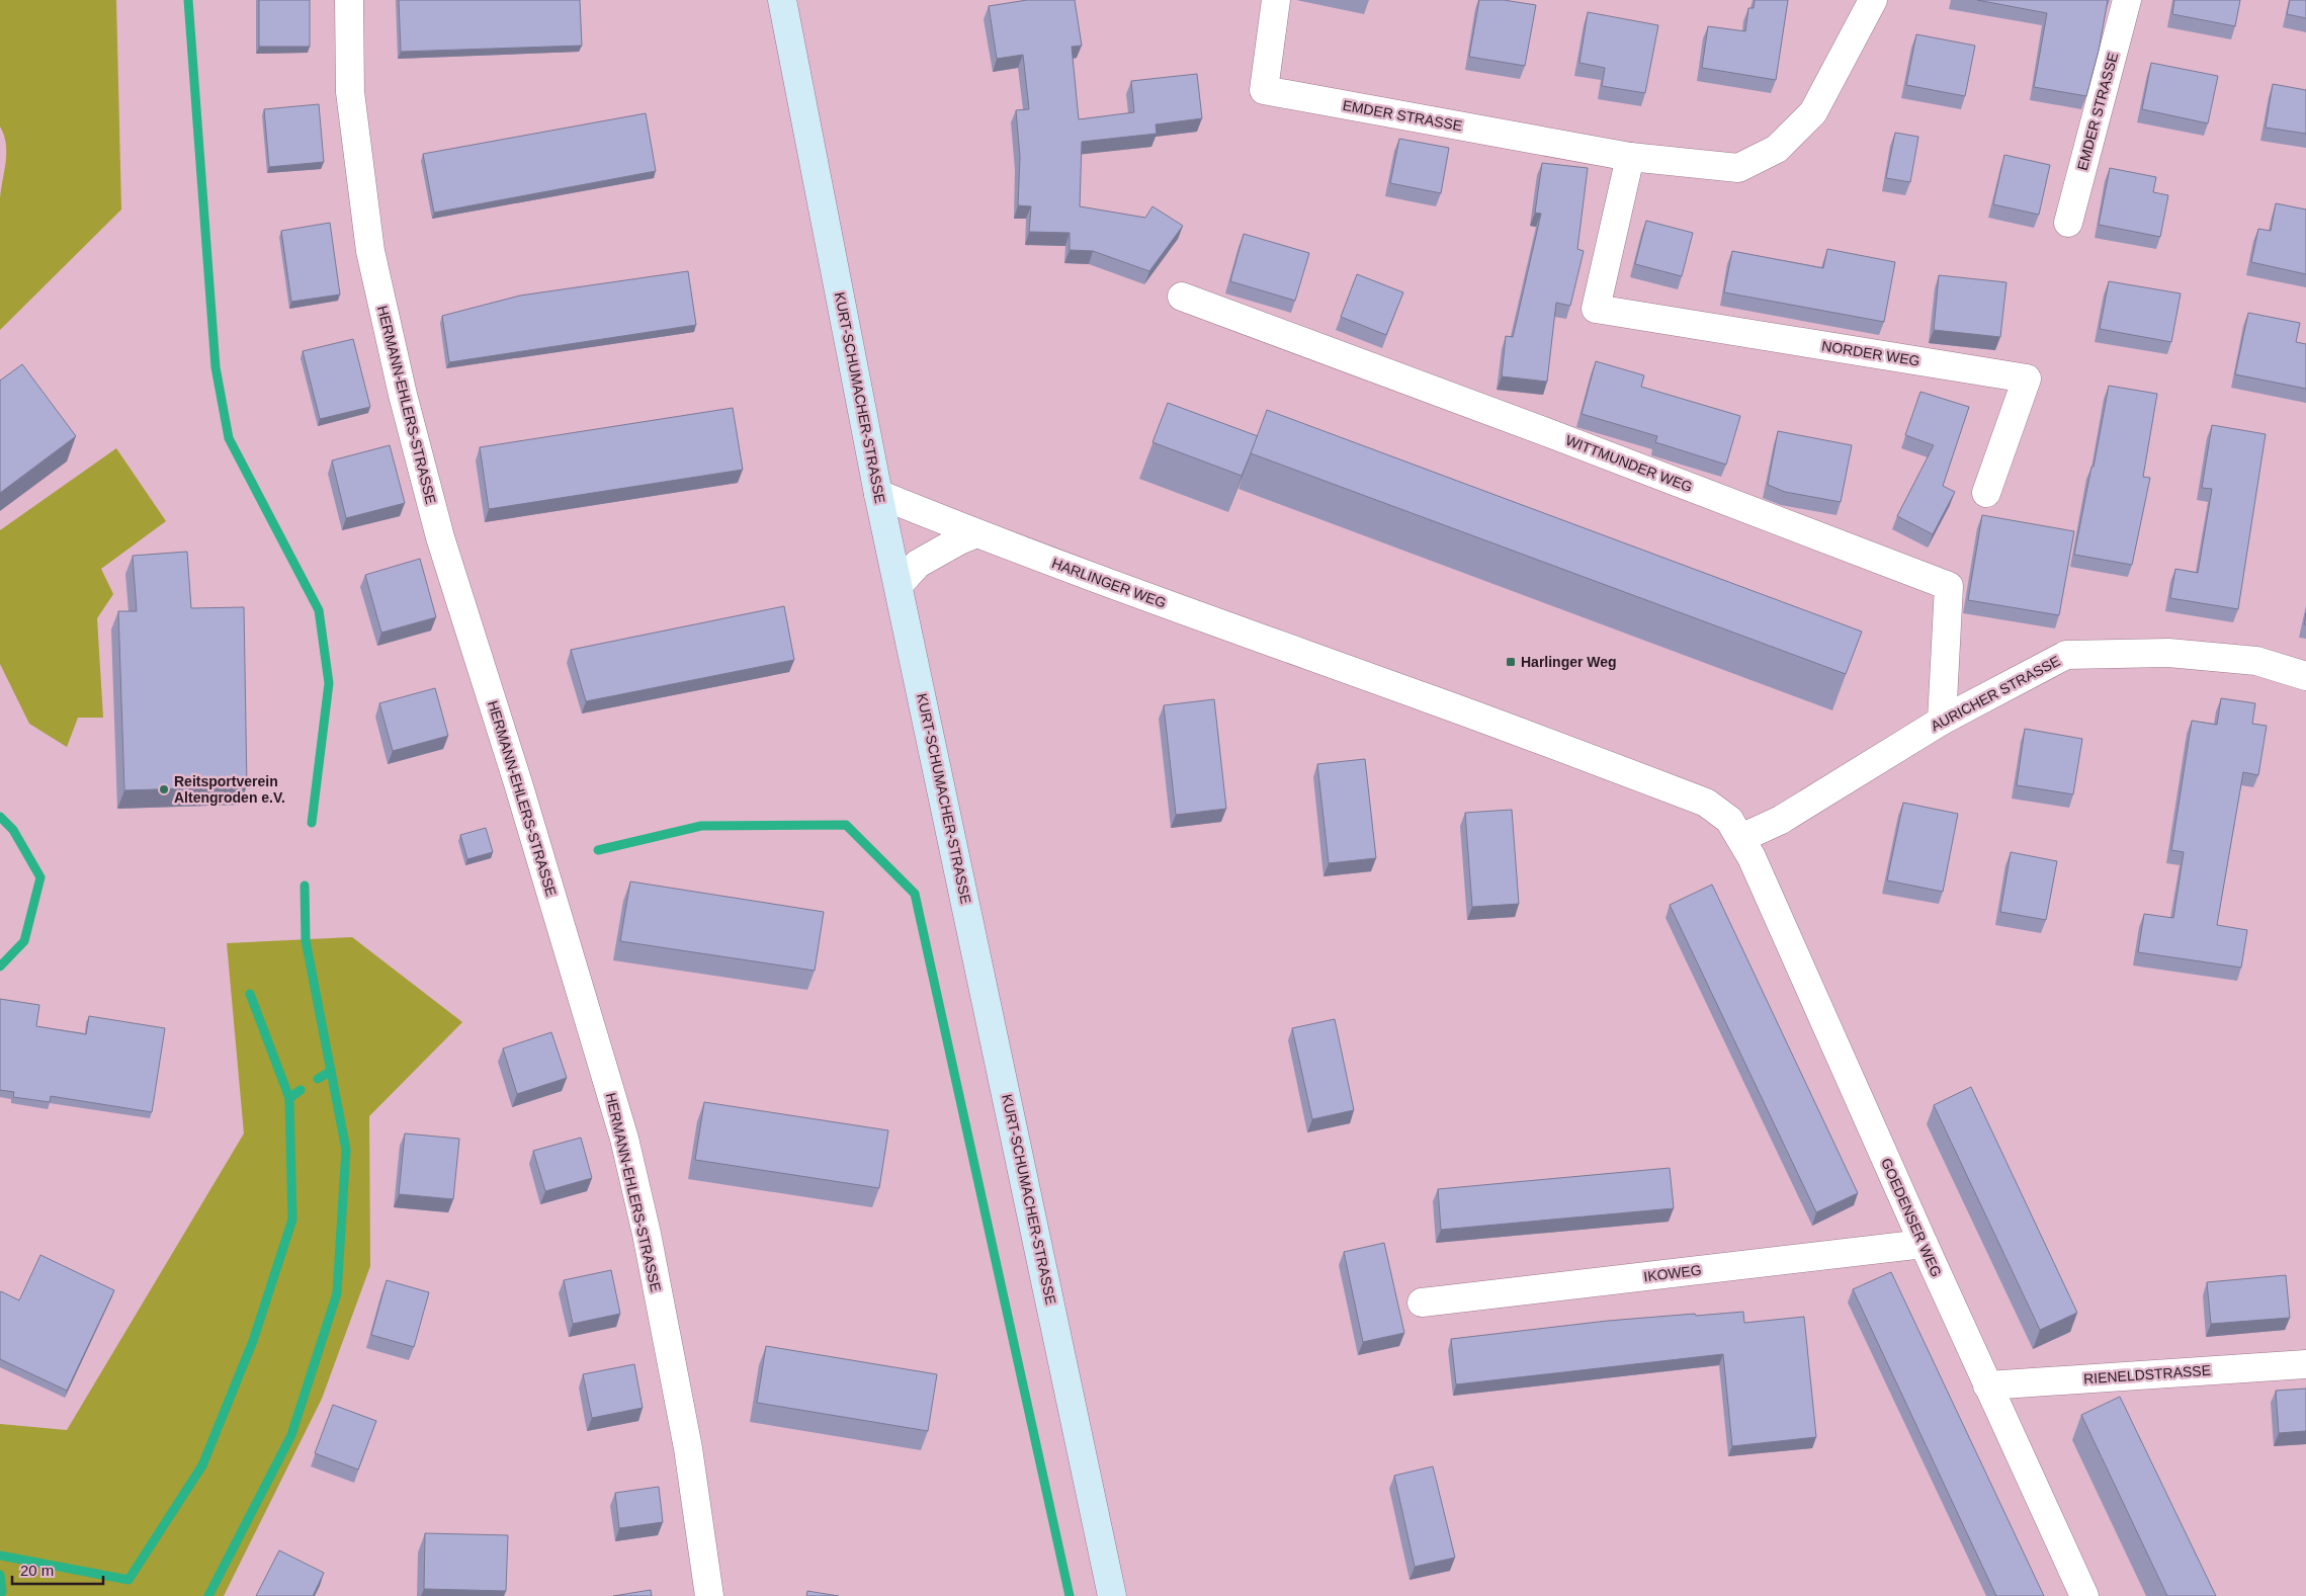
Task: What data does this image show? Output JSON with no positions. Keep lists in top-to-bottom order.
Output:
{
  "streets": {
    "street": [
      "EMDER STRASSE",
      "NORDER WEG",
      "KURT-SCHUMACHER-STRASSE",
      "HERMANN-EHLERS-STRASSE",
      "WITTMUNDER WEG",
      "HARLINGER WEG",
      "AURICHER STRASSE",
      "GOEDENSER WEG",
      "IKOWEG",
      "RIENELDSTRASSE"
    ]
  },
  "crossings": [
    ["EMDER STRASSE", "NORDER WEG"],
    ["KURT-SCHUMACHER-STRASSE", "HARLINGER WEG"],
    ["WITTMUNDER WEG", "AURICHER STRASSE"],
    ["HARLINGER WEG", "AURICHER STRASSE"],
    ["HARLINGER WEG", "GOEDENSER WEG"],
    ["AURICHER STRASSE", "GOEDENSER WEG"],
    ["GOEDENSER WEG", "IKOWEG"],
    ["GOEDENSER WEG", "RIENELDSTRASSE"]
  ],
  "places": {
    "transit": ["Harlinger Weg"],
    "other": ["Reitsportverein Altengroden e.V."]
  },
  "scale_bar": "20 m"
}
